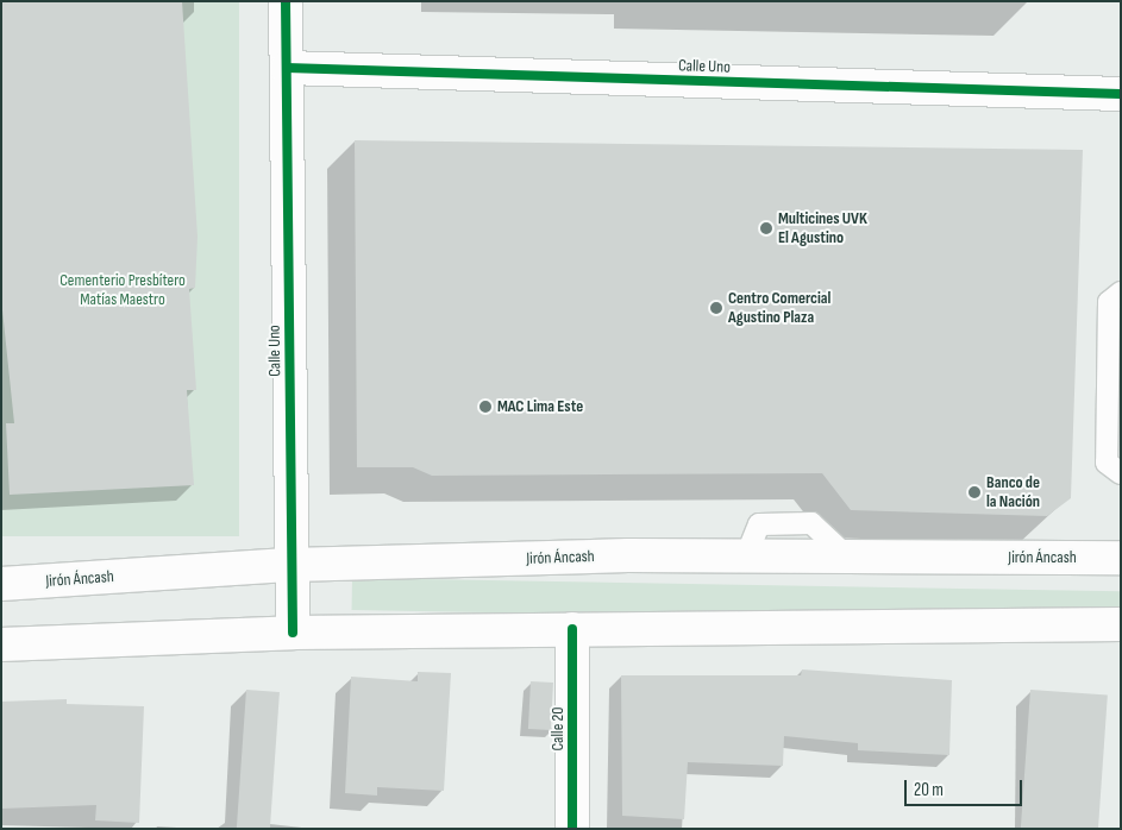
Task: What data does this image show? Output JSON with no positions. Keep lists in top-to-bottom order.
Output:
{
  "streets": {
    "main road": ["Calle Uno", "Jirón Áncash", "Calle 20"]
  },
  "crossings": [
    ["Calle Uno", "Jirón Áncash"]
  ],
  "parks": ["Cementerio Presbítero Matías Maestro"],
  "places": [
    "Multicines UVK El Agustino",
    "Centro Comercial Agustino Plaza",
    "MAC Lima Este",
    "Banco de la Nación"
  ],
  "scale_bar": "20 m"
}
